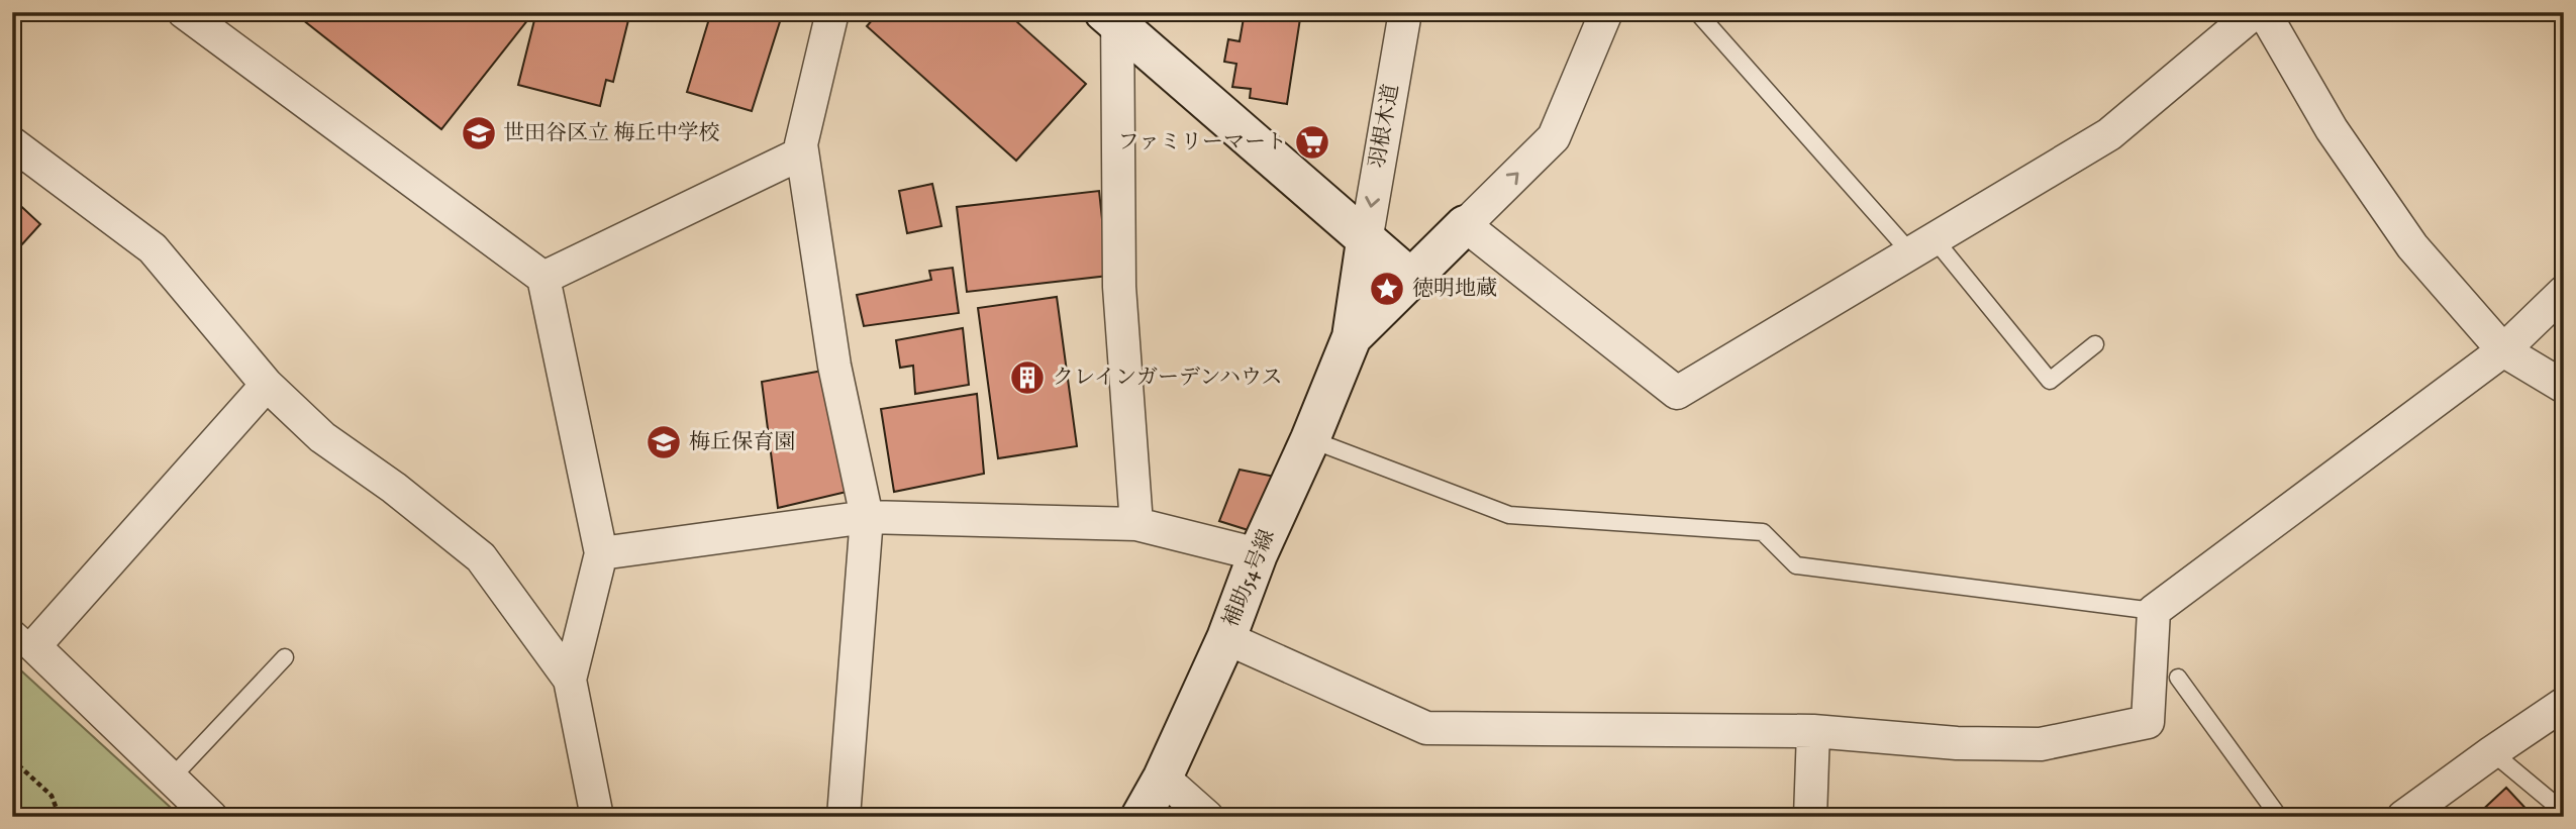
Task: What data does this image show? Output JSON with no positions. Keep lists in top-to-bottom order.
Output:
{
  "streets": {
    "street": ["羽根木道", "補助54号線"]
  },
  "crossings": [
    ["羽根木道", "補助54号線"]
  ],
  "places": {
    "school or university": ["世田谷区立 梅丘中学校", "梅丘保育園"],
    "supermarket": ["ファミリーマート"],
    "place": ["徳明地蔵"],
    "building": ["クレインガーデンハウス"]
  }
}
